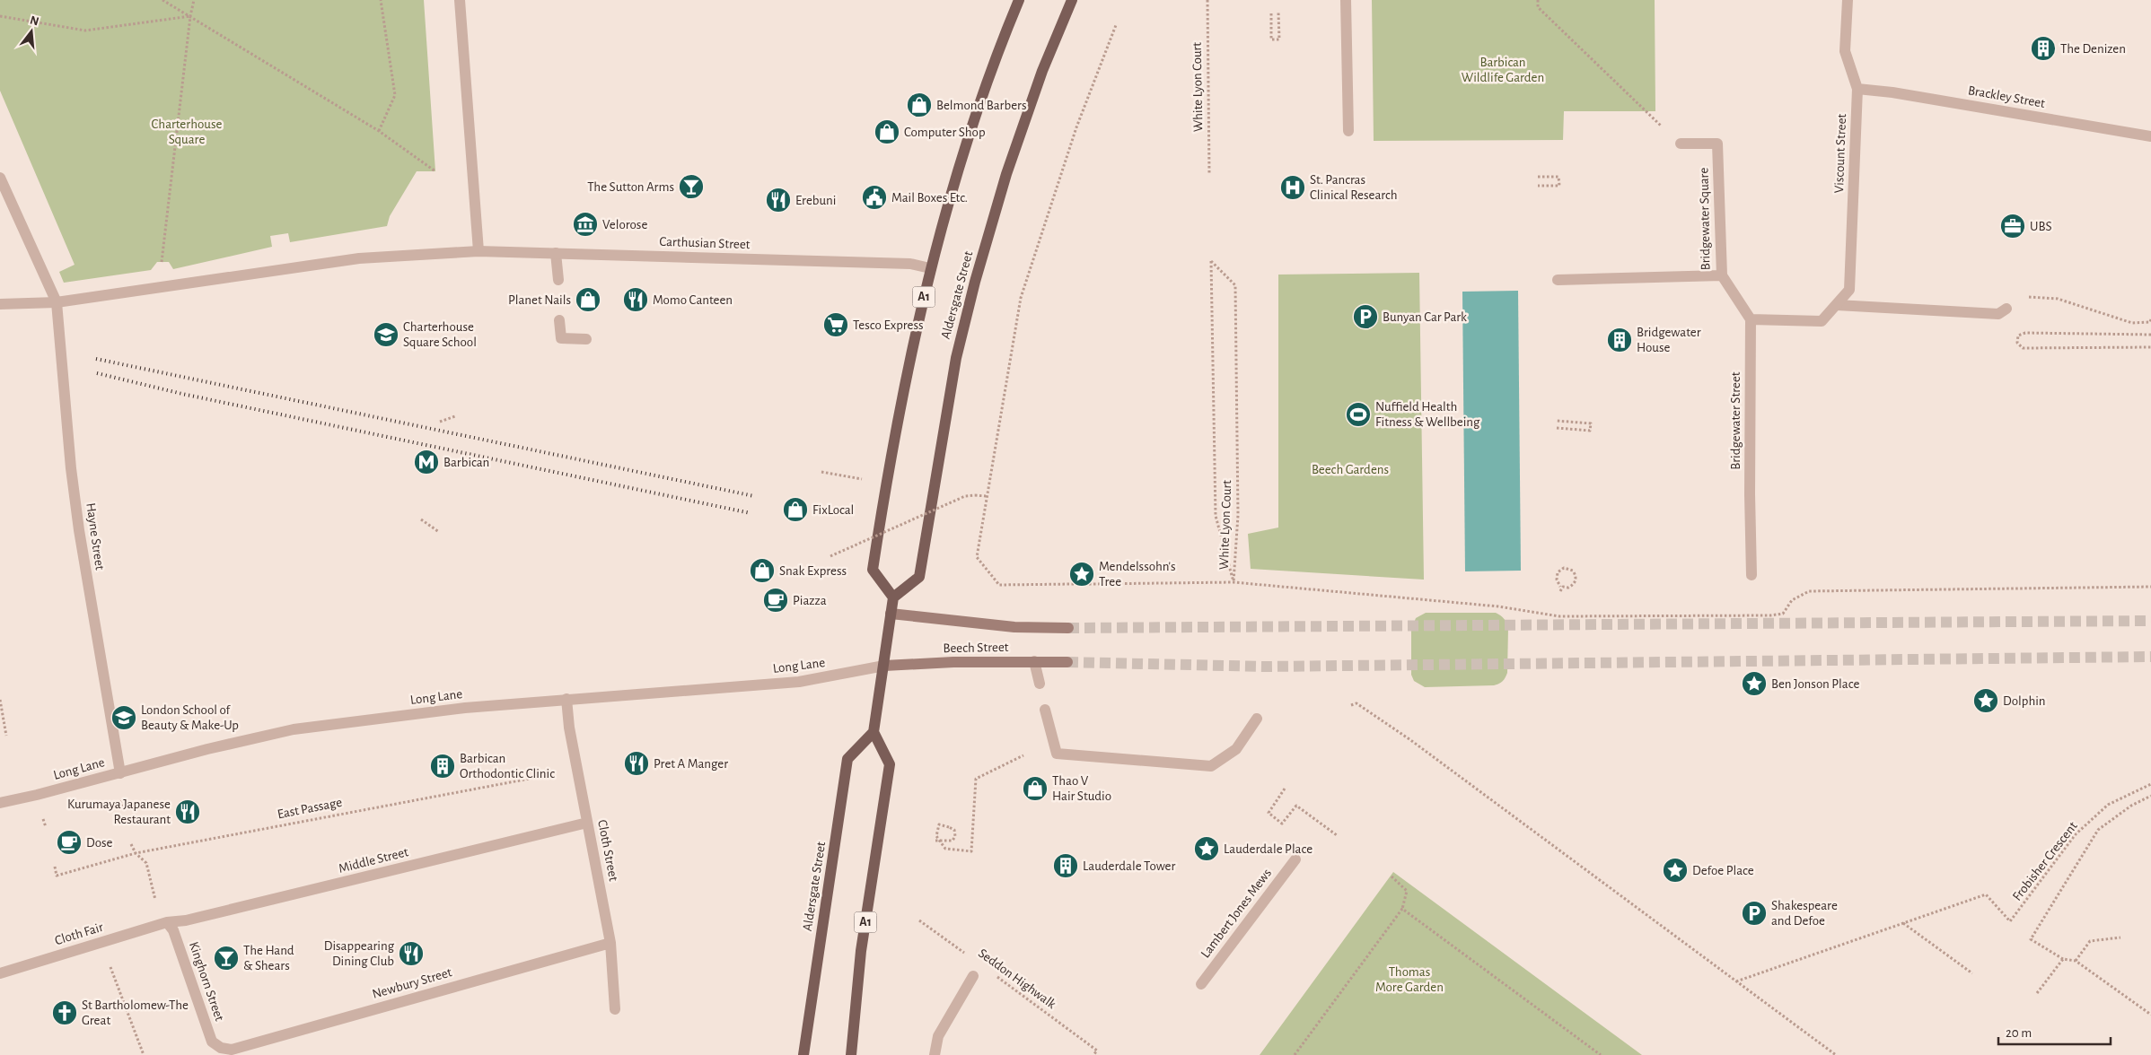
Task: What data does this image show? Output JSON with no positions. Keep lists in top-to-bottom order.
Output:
{
  "streets": {
    "main road": ["Aldersgate Street", "A1", "Beech Street"],
    "street": [
      "Brackley Street",
      "Viscount Street",
      "Bridgewater Square",
      "Carthusian Street",
      "Bridgewater Street",
      "Hayne Street",
      "Long Lane",
      "Cloth Street",
      "Middle Street",
      "Lambert Jones Mews",
      "Cloth Fair",
      "Kinghorn Street",
      "Newbury Street"
    ],
    "path": [
      "White Lyon Court",
      "East Passage",
      "Frobisher Crescent",
      "Seddon Highwalk"
    ]
  },
  "crossings": [
    ["Brackley Street", "Viscount Street"],
    ["Viscount Street", "Bridgewater Street"],
    ["Carthusian Street", "A1"],
    ["Aldersgate Street", "A1"],
    ["Hayne Street", "Long Lane"],
    ["Beech Street", "Long Lane"],
    ["Long Lane", "Cloth Street"],
    ["East Passage", "Cloth Street"],
    ["Cloth Street", "Middle Street"],
    ["Cloth Street", "Newbury Street"],
    ["Middle Street", "Cloth Fair"],
    ["Middle Street", "Kinghorn Street"],
    ["Cloth Fair", "Kinghorn Street"],
    ["Kinghorn Street", "Newbury Street"]
  ],
  "parks": [
    "Barbican Wildlife Garden",
    "Charterhouse Square",
    "Beech Gardens",
    "Thomas More Garden"
  ],
  "places": {
    "building": [
      "The Denizen",
      "Bridgewater House",
      "Barbican Orthodontic Clinic",
      "Lauderdale Tower"
    ],
    "shop": [
      "Belmond Barbers",
      "Computer Shop",
      "Planet Nails",
      "FixLocal",
      "Snak Express",
      "Thao V Hair Studio"
    ],
    "bar": ["The Sutton Arms", "The Hand & Shears"],
    "hospital": ["St. Pancras Clinical Research"],
    "public building": ["Mail Boxes Etc."],
    "restaurant": [
      "Erebuni",
      "Momo Canteen",
      "Pret A Manger",
      "Kurumaya Japanese Restaurant",
      "Disappearing Dining Club"
    ],
    "museum": ["Velorose"],
    "office": ["UBS"],
    "parking": ["Bunyan Car Park", "Shakespeare and Defoe"],
    "supermarket": ["Tesco Express"],
    "school or university": ["Charterhouse Square School", "London School of Beauty & Make-Up"],
    "sports": ["Nuffield Health Fitness & Wellbeing"],
    "metro station": ["Barbican"],
    "place": [
      "Mendelssohn's Tree",
      "Ben Jonson Place",
      "Dolphin",
      "Lauderdale Place",
      "Defoe Place"
    ],
    "cafe": ["Piazza", "Dose"],
    "church": ["St Bartholomew-The Great"]
  },
  "scale_bar": "20 m",
  "north": "top"
}
